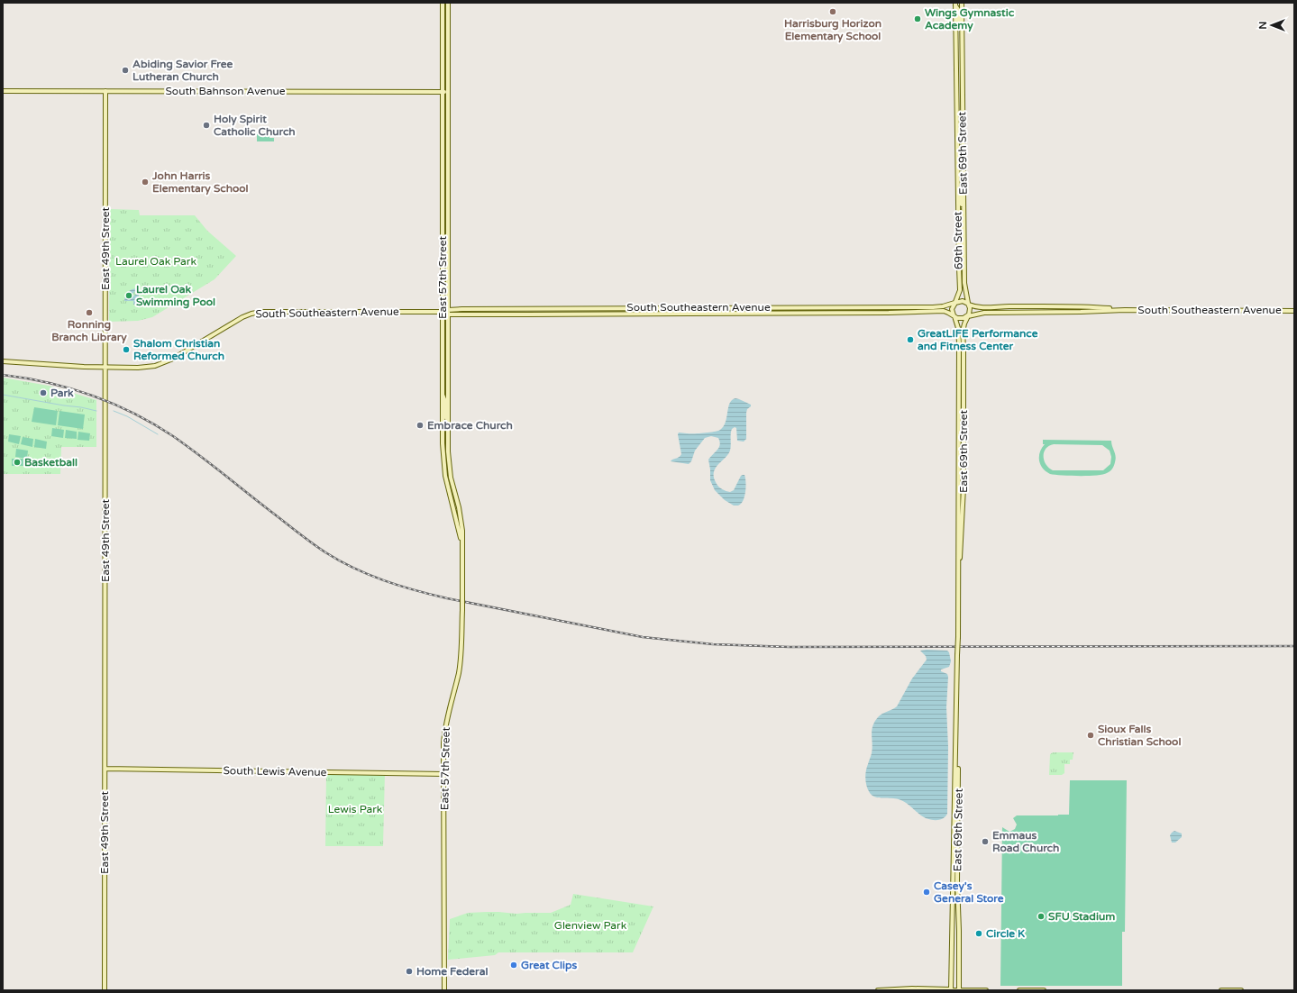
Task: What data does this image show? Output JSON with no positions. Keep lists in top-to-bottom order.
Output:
{
  "streets": {
    "main road": [
      "South Bahnson Avenue",
      "East 69th Street",
      "69th Street",
      "East 49th Street",
      "East 57th Street",
      "South Southeastern Avenue",
      "South Lewis Avenue"
    ]
  },
  "crossings": [
    ["South Bahnson Avenue", "East 49th Street"],
    ["South Bahnson Avenue", "East 57th Street"],
    ["East 69th Street", "69th Street"],
    ["East 69th Street", "South Southeastern Avenue"],
    ["69th Street", "South Southeastern Avenue"],
    ["East 49th Street", "South Southeastern Avenue"],
    ["East 49th Street", "South Lewis Avenue"],
    ["East 57th Street", "South Southeastern Avenue"],
    ["East 57th Street", "South Lewis Avenue"]
  ],
  "parks": ["Laurel Oak Park", "Lewis Park", "Glenview Park"],
  "places": [
    "Harrisburg Horizon Elementary School",
    "Wings Gymnastic Academy",
    "Abiding Savior Free Lutheran Church",
    "Holy Spirit Catholic Church",
    "John Harris Elementary School",
    "Laurel Oak Swimming Pool",
    "Ronning Branch Library",
    "GreatLIFE Performance and Fitness Center",
    "Shalom Christian Reformed Church",
    "Park",
    "Embrace Church",
    "Basketball",
    "Sioux Falls Christian School",
    "Emmaus Road Church",
    "Casey's General Store",
    "SFU Stadium",
    "Circle K",
    "Great Clips",
    "Home Federal"
  ],
  "north": "left"
}
